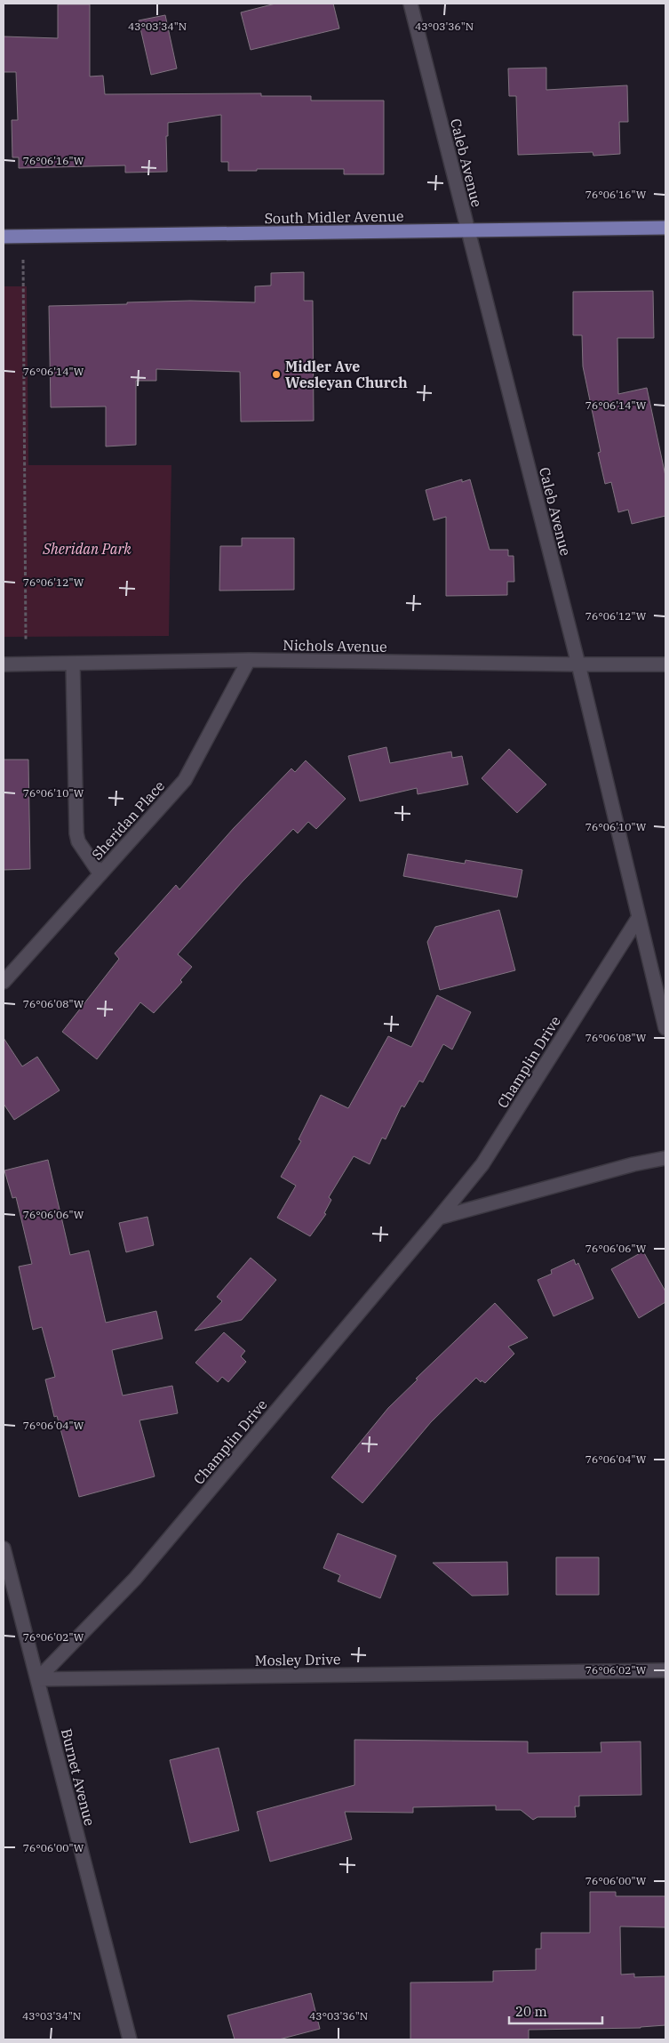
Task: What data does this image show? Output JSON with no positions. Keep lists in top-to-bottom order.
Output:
{
  "streets": {
    "main road": ["South Midler Avenue"],
    "street": [
      "Caleb Avenue",
      "Nichols Avenue",
      "Sheridan Place",
      "Champlin Drive",
      "Mosley Drive",
      "Burnet Avenue"
    ]
  },
  "crossings": [
    ["Caleb Avenue", "South Midler Avenue"],
    ["Caleb Avenue", "Nichols Avenue"],
    ["Caleb Avenue", "Champlin Drive"],
    ["Nichols Avenue", "Sheridan Place"],
    ["Champlin Drive", "Mosley Drive"],
    ["Champlin Drive", "Burnet Avenue"],
    ["Mosley Drive", "Burnet Avenue"]
  ],
  "parks": ["Sheridan Park"],
  "places": ["Midler Ave Wesleyan Church"],
  "scale_bar": "20 m",
  "coordinates": [
    "43°03'34\"N",
    "43°03'36\"N",
    "76°06'16\"W",
    "76°06'14\"W",
    "76°06'12\"W",
    "76°06'10\"W",
    "76°06'08\"W",
    "76°06'06\"W",
    "76°06'04\"W",
    "76°06'02\"W",
    "76°06'00\"W"
  ]
}
